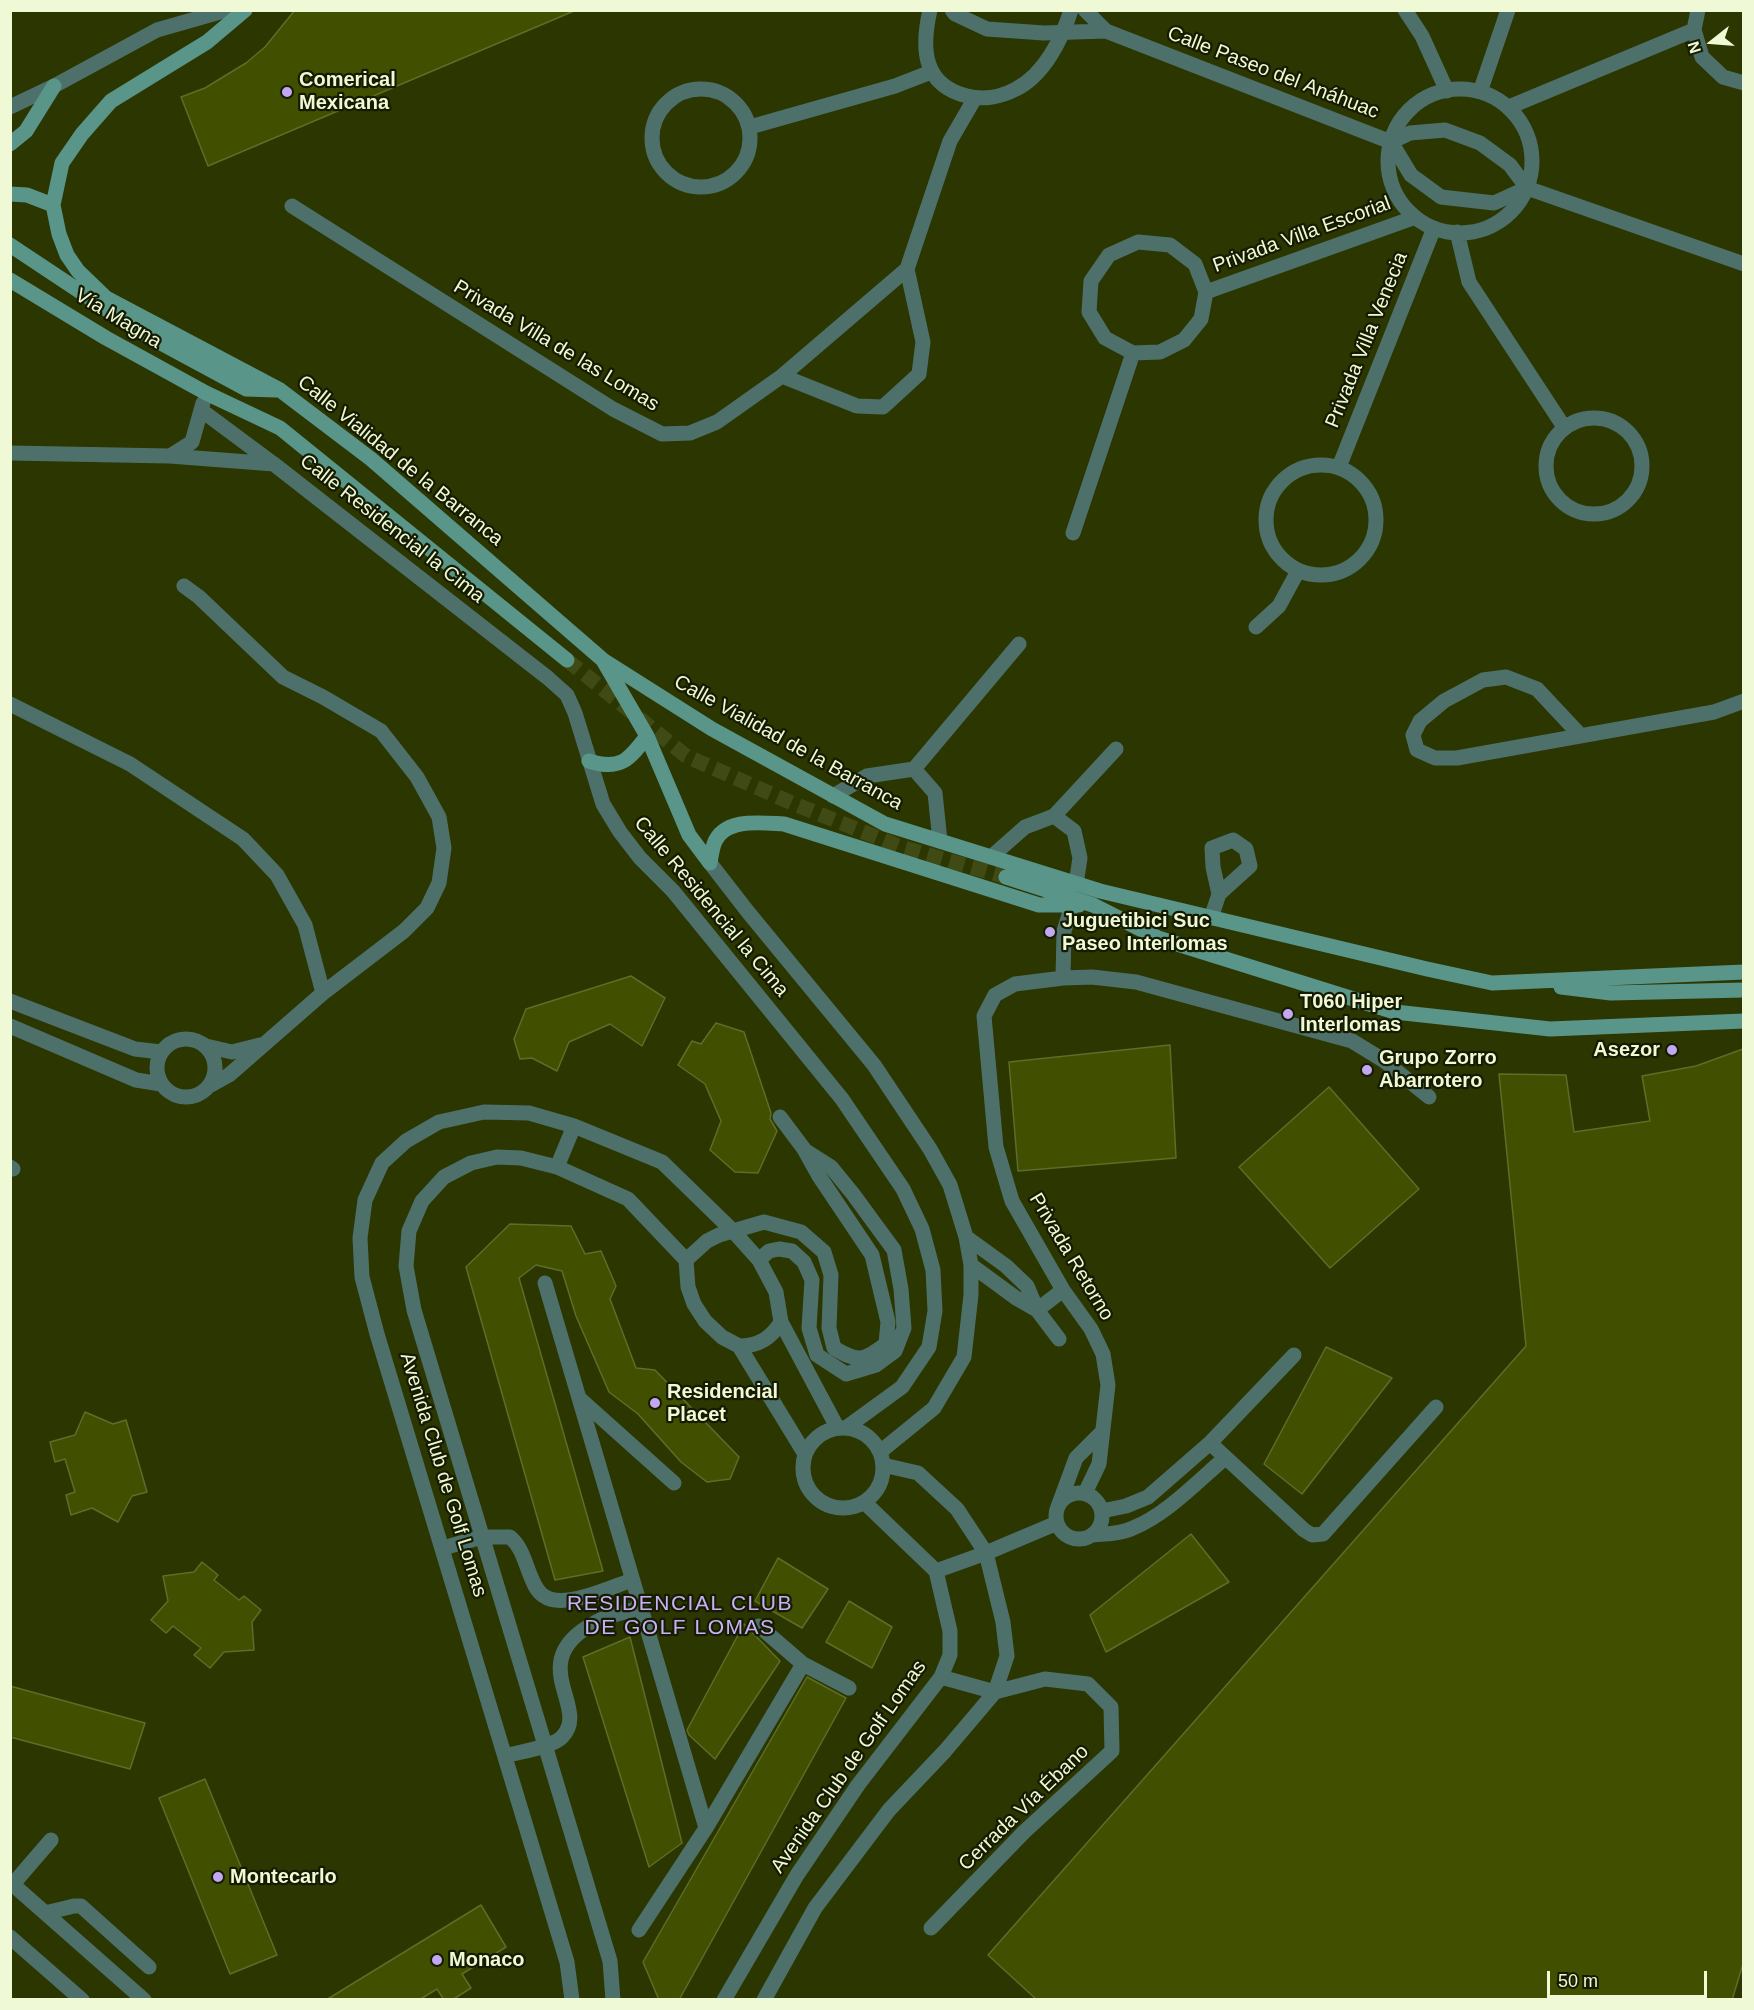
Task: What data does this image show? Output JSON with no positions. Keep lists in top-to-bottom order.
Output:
{
  "streets": {
    "main road": ["Vía Magna", "Calle Vialidad de la Barranca"],
    "street": [
      "Calle Paseo del Anáhuac",
      "Privada Villa Escorial",
      "Privada Villa Venecia",
      "Privada Villa de las Lomas",
      "Calle Residencial la Cima",
      "Privada Retorno",
      "Avenida Club de Golf Lomas",
      "Cerrada Vía Ébano"
    ]
  },
  "crossings": [
    ["Calle Residencial la Cima", "Avenida Club de Golf Lomas"]
  ],
  "districts": ["RESIDENCIAL CLUB DE GOLF LOMAS"],
  "places": [
    "Comerical Mexicana",
    "Juguetibici Suc Paseo Interlomas",
    "T060 Hiper Interlomas",
    "Asezor",
    "Grupo Zorro Abarrotero",
    "Residencial Placet",
    "Montecarlo",
    "Monaco"
  ],
  "scale_bar": "50 m",
  "north": "left"
}
